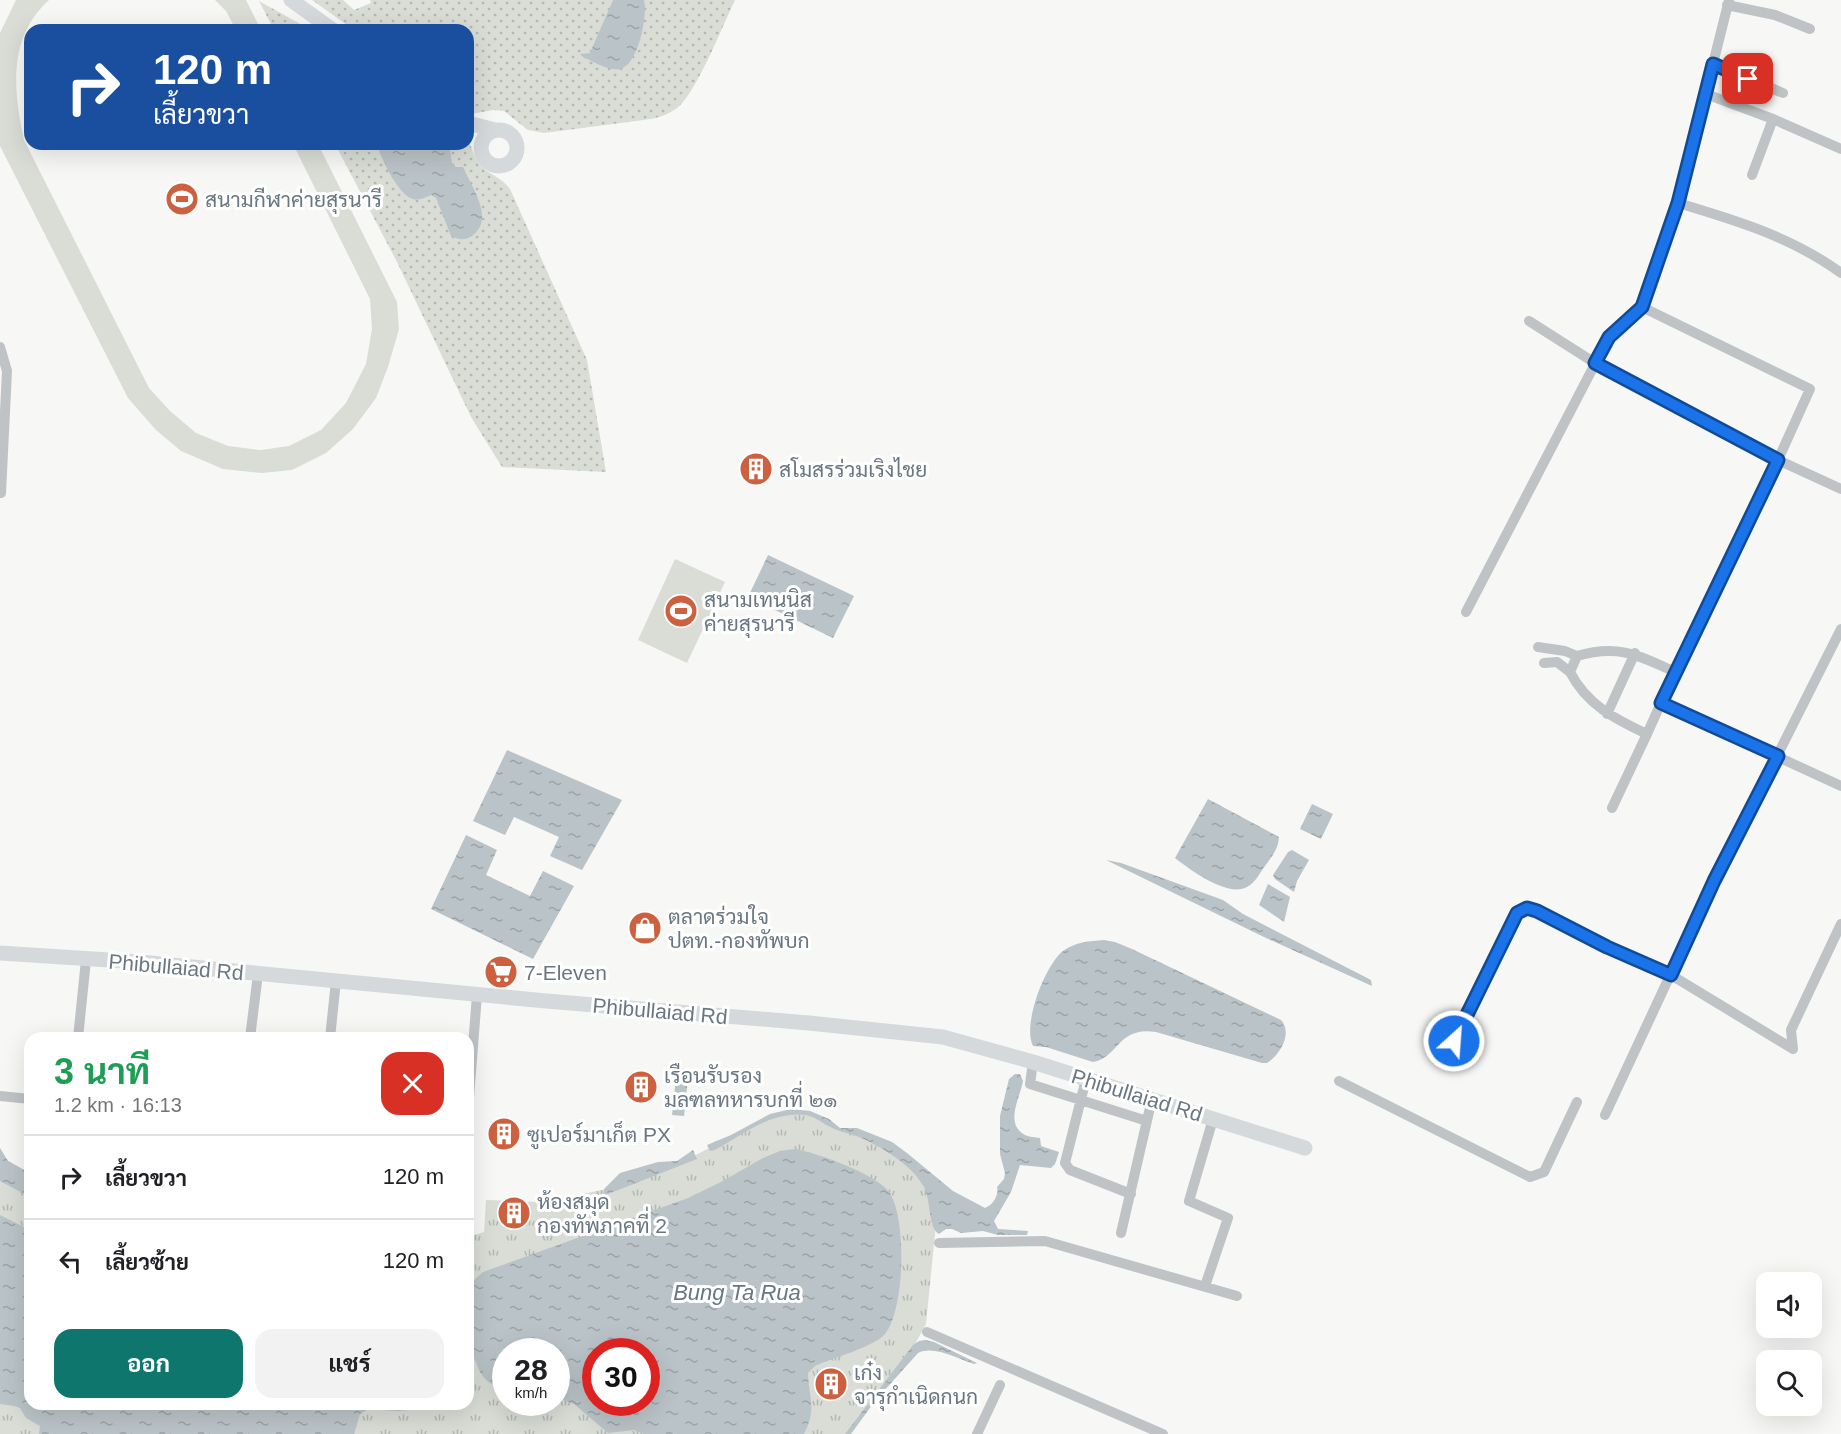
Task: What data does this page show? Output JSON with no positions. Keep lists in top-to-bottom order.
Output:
{
  "streets": {
    "street": ["Phibullaiad Rd"]
  },
  "water": ["Bung Ta Rua"],
  "places": {
    "sports": ["สนามกีฬาค่ายสุรนารี", "สนามเทนนิส ค่ายสุรนารี"],
    "building": [
      "สโมสรร่วมเริงไชย",
      "เรือนรับรอง มลฑลทหารบกที่ ๒๑",
      "ซูเปอร์มาเก็ต PX",
      "ห้องสมุด กองทัพภาคที่ 2",
      "เก๋ง จารุกำเนิดกนก"
    ],
    "shop": ["ตลาดร่วมใจ ปตท.-กองทัพบก"],
    "supermarket": ["7-Eleven"]
  },
  "page": {
    "turn": ["120 m", "เลี้ยวขวา"],
    "heading": ["3 นาที", "1.2 km · 16:13"],
    "list": [
      {
        "name": "เลี้ยวขวา",
        "value": "120 m"
      },
      {
        "name": "เลี้ยวซ้าย",
        "value": "120 m"
      }
    ],
    "buttons": ["ออก", "แชร์"],
    "speed": "28 km/h",
    "limit": "30"
  }
}
